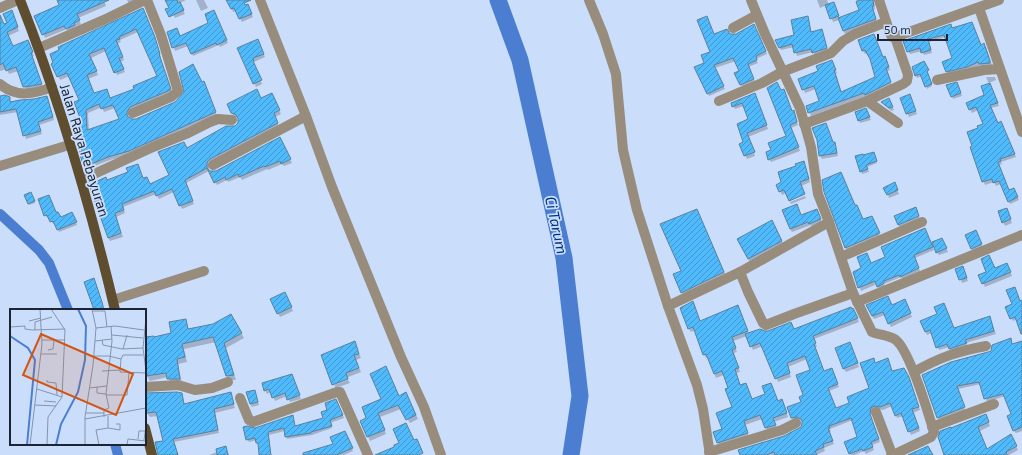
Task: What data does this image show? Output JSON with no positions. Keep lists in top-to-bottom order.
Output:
{
  "streets": {
    "main road": ["Jalan Raya Pebayuran"]
  },
  "water": ["Ci Tarum"],
  "scale_bar": "50 m"
}
